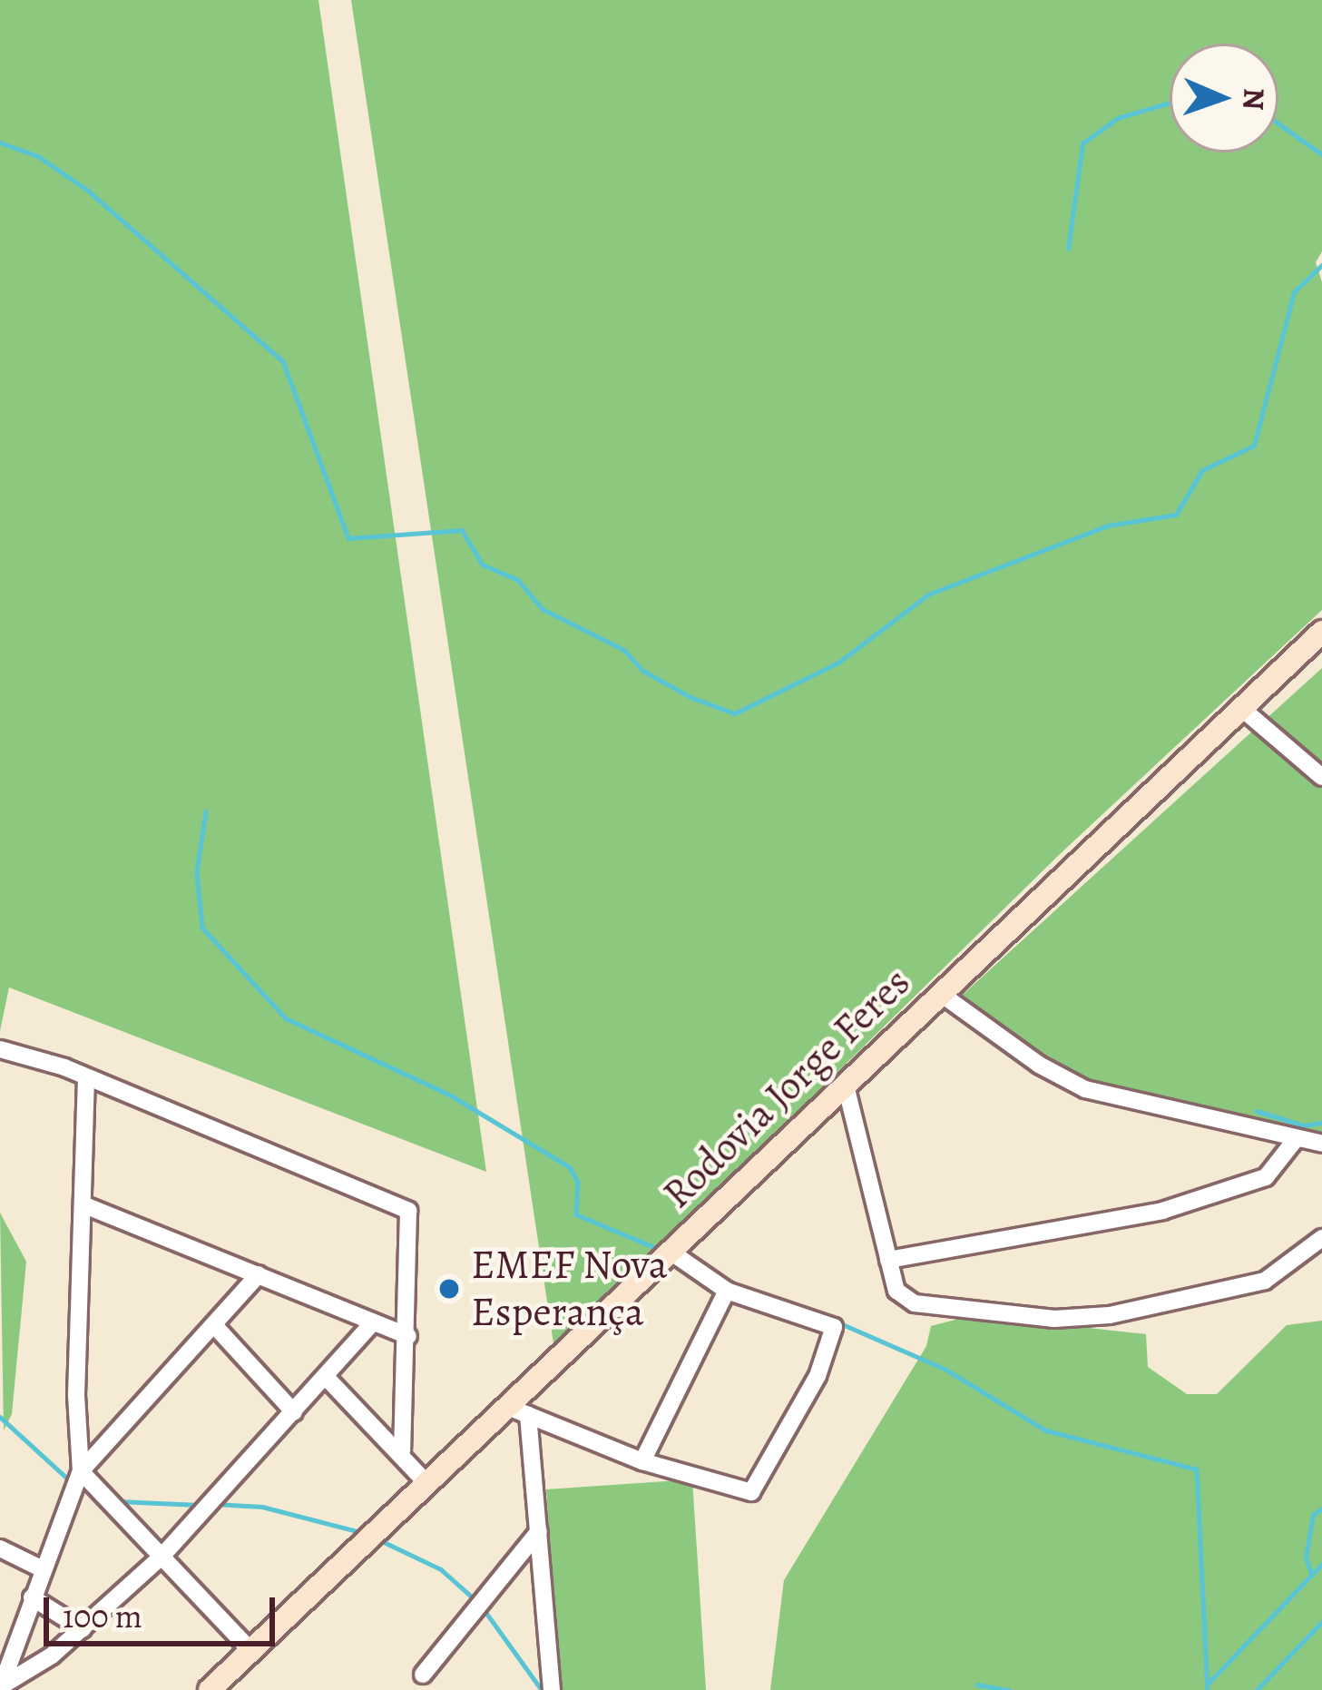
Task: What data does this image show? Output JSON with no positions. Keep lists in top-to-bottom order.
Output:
{
  "streets": {
    "main road": ["Rodovia Jorge Feres"]
  },
  "places": ["EMEF Nova Esperança"],
  "scale_bar": "100 m",
  "north": "right"
}
